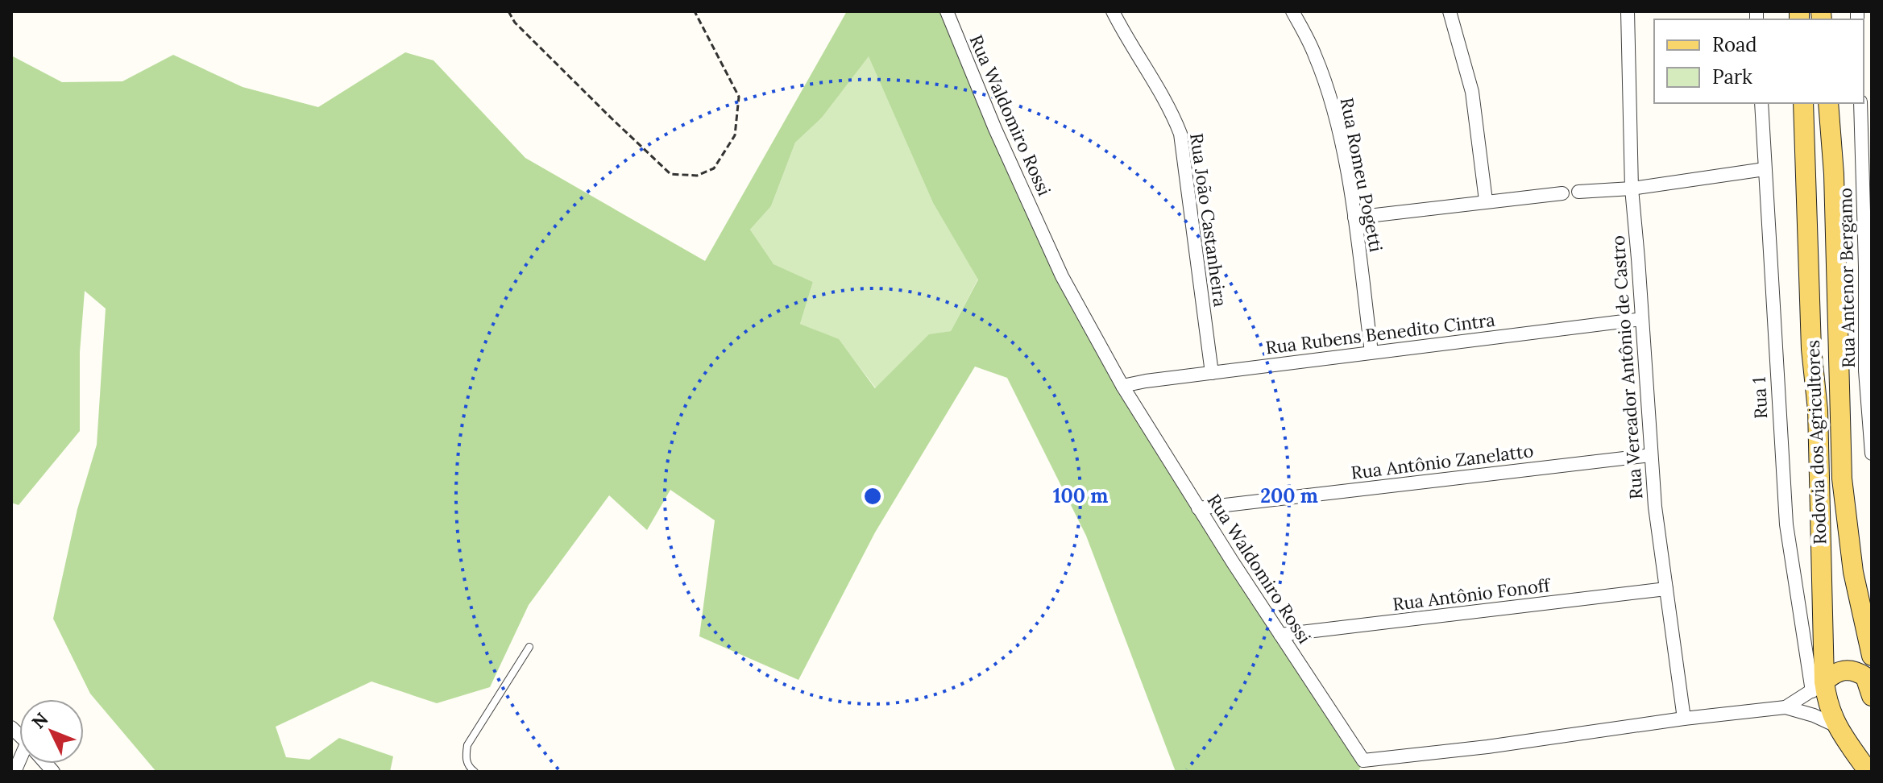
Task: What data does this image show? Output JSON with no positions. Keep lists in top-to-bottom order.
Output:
{
  "streets": {
    "main road": ["Rodovia dos Agricultores"],
    "street": [
      "Rua Waldomiro Rossi",
      "Rua Romeu Pogetti",
      "Rua João Castanheira",
      "Rua Antenor Bergamo",
      "Rua Rubens Benedito Cintra",
      "Rua Vereador Antônio de Castro",
      "Rua 1",
      "Rua Antônio Zanelatto",
      "Rua Antônio Fonoff"
    ]
  },
  "crossings": [
    ["Rua Waldomiro Rossi", "Rua Rubens Benedito Cintra"],
    ["Rua Waldomiro Rossi", "Rua Vereador Antônio de Castro"],
    ["Rua Waldomiro Rossi", "Rua Antônio Zanelatto"],
    ["Rua Waldomiro Rossi", "Rua Antônio Fonoff"],
    ["Rua Romeu Pogetti", "Rua Rubens Benedito Cintra"],
    ["Rua João Castanheira", "Rua Rubens Benedito Cintra"],
    ["Rua Rubens Benedito Cintra", "Rua Vereador Antônio de Castro"],
    ["Rua Vereador Antônio de Castro", "Rua Antônio Zanelatto"],
    ["Rua Vereador Antônio de Castro", "Rua Antônio Fonoff"],
    ["Rua 1", "Rodovia dos Agricultores"]
  ],
  "legend": ["Road", "Park"],
  "north": "top left",
  "rings": ["100 m", "200 m"]
}
